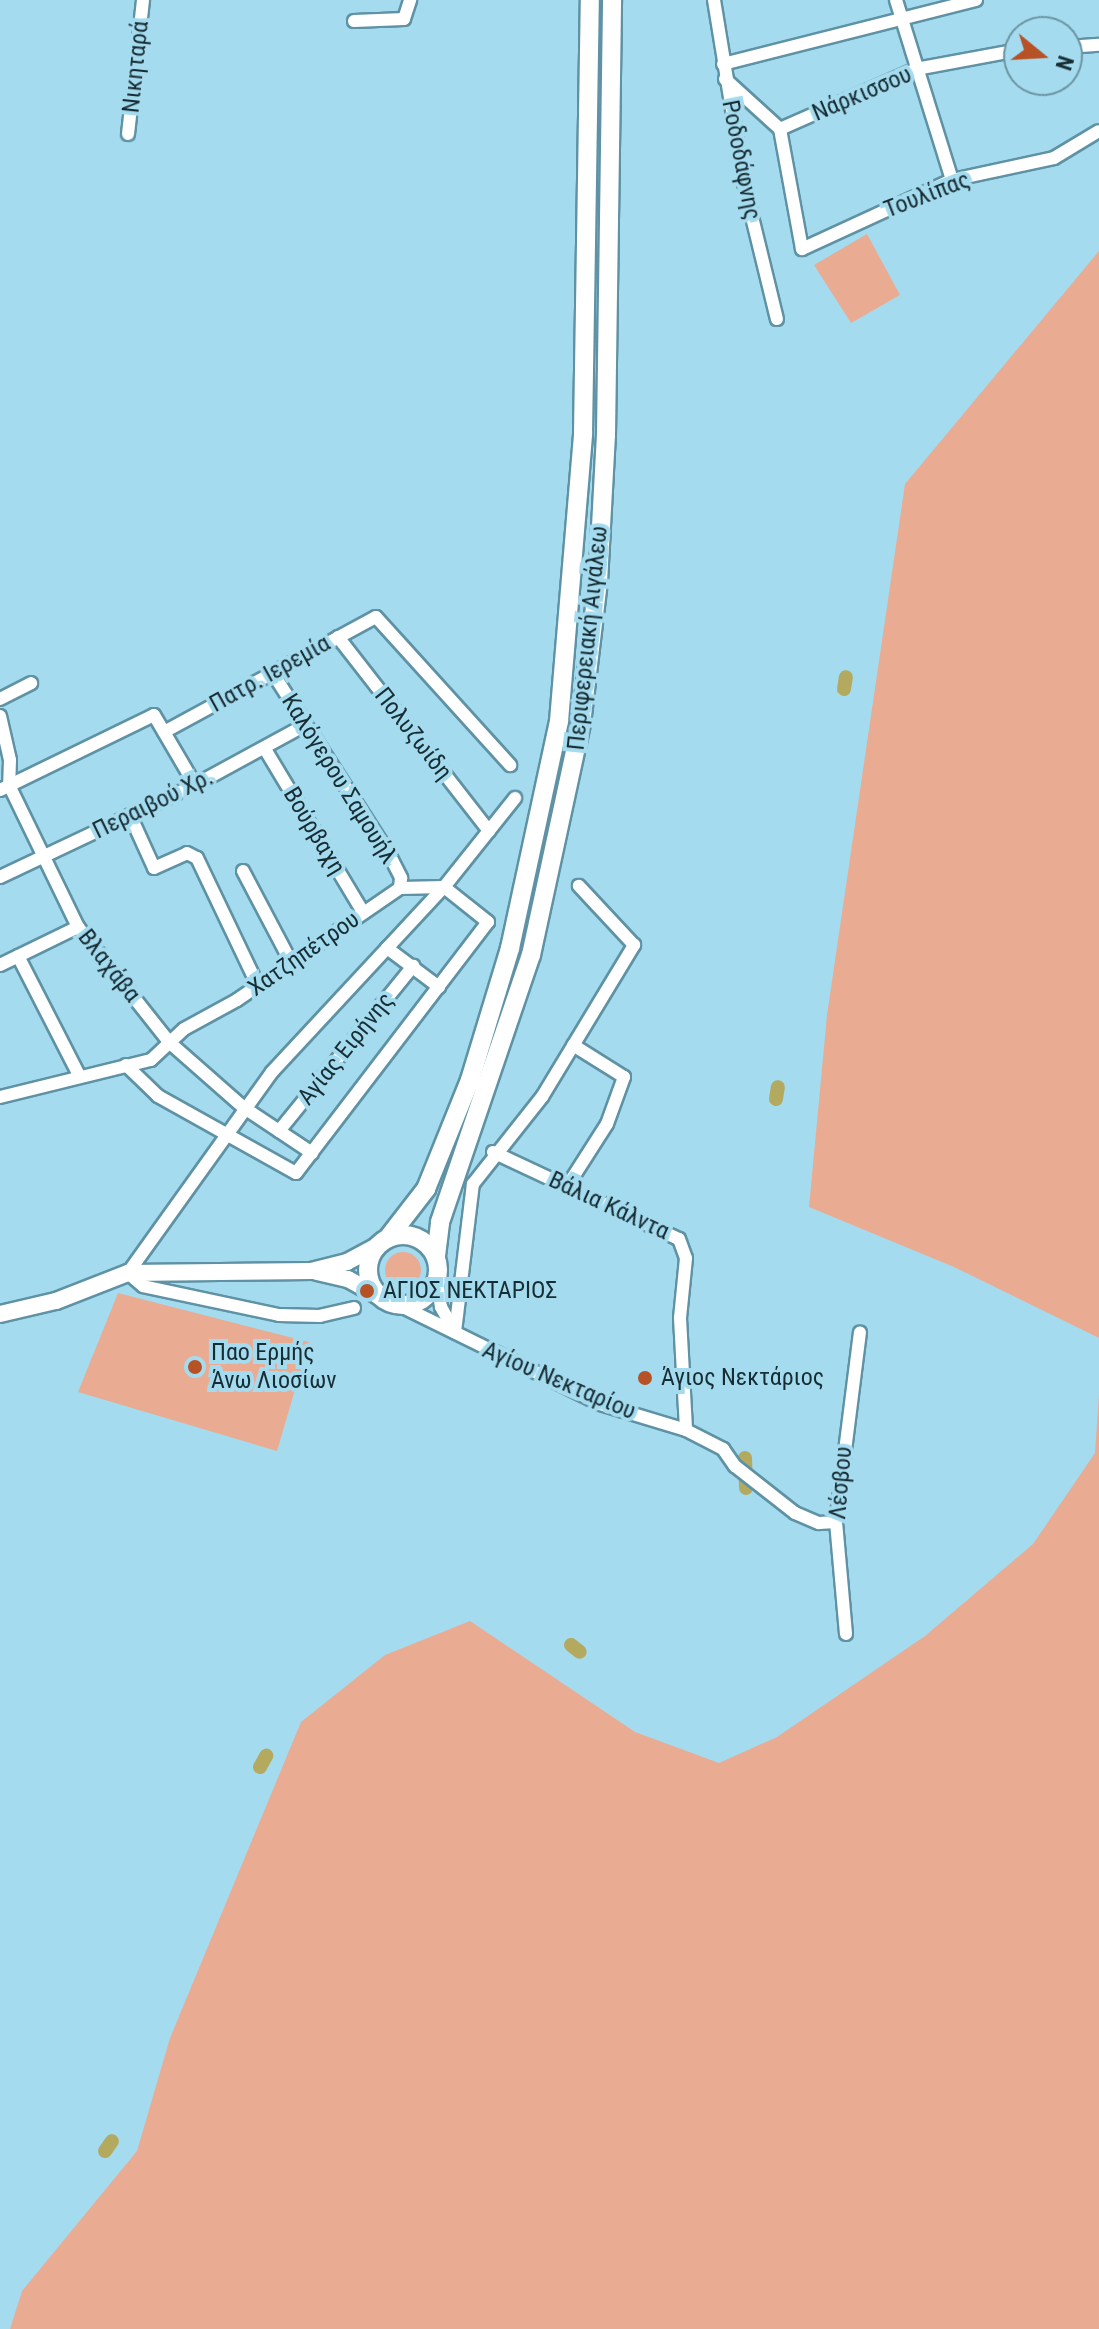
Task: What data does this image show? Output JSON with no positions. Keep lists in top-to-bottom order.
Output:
{
  "streets": {
    "main road": ["Περιφερειακή Αιγάλεω"],
    "street": [
      "Νικηταρά",
      "Νάρκισσου",
      "Ροδοδάφνης",
      "Τουλίπας",
      "Πατρ. Ιερεμία",
      "Πολυζωίδη",
      "Καλόγερου Σαμουήλ",
      "Περαιβού Χρ.",
      "Βούρβαχη",
      "Χατζηπέτρου",
      "Βλαχάβα",
      "Αγίας Ειρήνης",
      "Βάλια Κάλντα",
      "Αγίου Νεκταρίου",
      "Λέσβου"
    ]
  },
  "crossings": [
    ["Νάρκισσου", "Τουλίπας"],
    ["Περιφερειακή Αιγάλεω", "Αγίου Νεκταρίου"],
    ["Πατρ. Ιερεμία", "Πολυζωίδη"],
    ["Πατρ. Ιερεμία", "Καλόγερου Σαμουήλ"],
    ["Καλόγερου Σαμουήλ", "Περαιβού Χρ."],
    ["Καλόγερου Σαμουήλ", "Χατζηπέτρου"],
    ["Περαιβού Χρ.", "Βούρβαχη"],
    ["Περαιβού Χρ.", "Βλαχάβα"],
    ["Βούρβαχη", "Χατζηπέτρου"],
    ["Χατζηπέτρου", "Βλαχάβα"],
    ["Βλαχάβα", "Αγίας Ειρήνης"],
    ["Βάλια Κάλντα", "Αγίου Νεκταρίου"],
    ["Αγίου Νεκταρίου", "Λέσβου"]
  ],
  "places": ["ΑΓΙΟΣ ΝΕΚΤΑΡΙΟΣ", "Παο Ερμής Άνω Λιοσίων", "Άγιος Νεκτάριος"],
  "north": "right"
}
